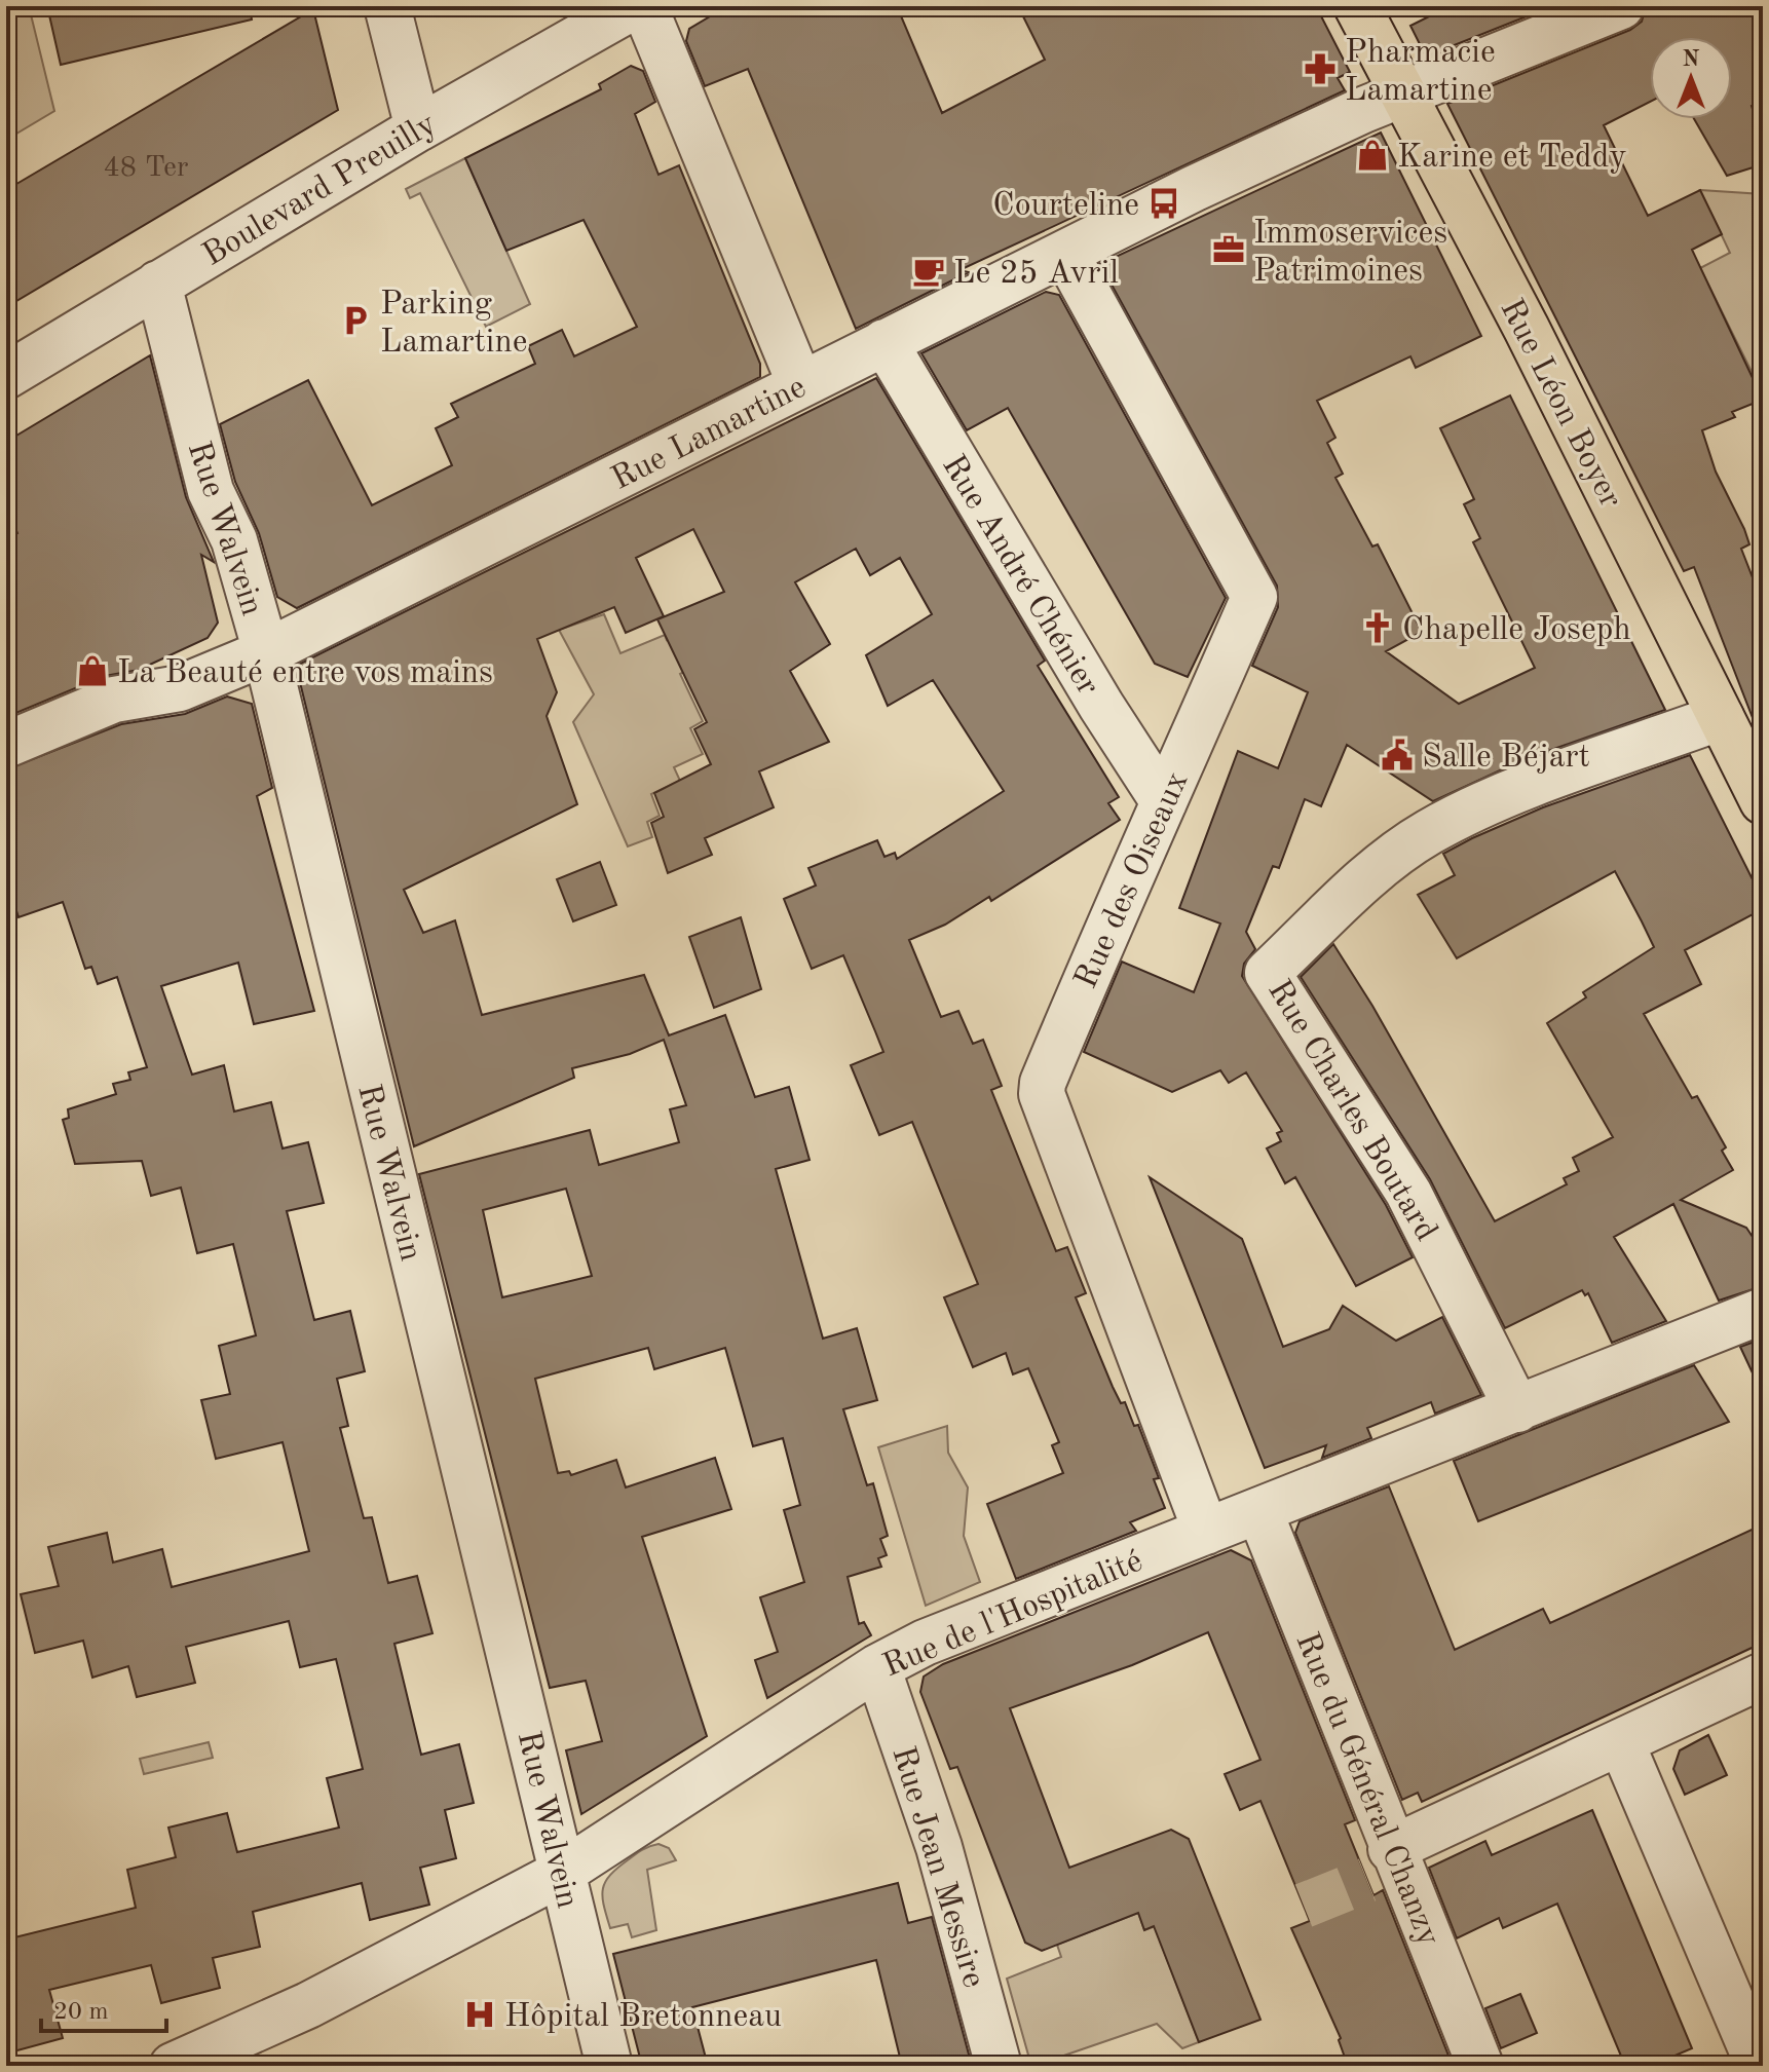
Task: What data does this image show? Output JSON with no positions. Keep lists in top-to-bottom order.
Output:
{
  "streets": {
    "main road": ["Rue Léon Boyer"],
    "street": [
      "Boulevard Preuilly",
      "Rue Lamartine",
      "Rue Walvein",
      "Rue André Chénier",
      "Rue des Oiseaux",
      "Rue Charles Boutard",
      "Rue de l'Hospitalité",
      "Rue du Général Chanzy",
      "Rue Jean Messire"
    ]
  },
  "crossings": [
    ["Boulevard Preuilly", "Rue Walvein"],
    ["Rue Léon Boyer", "Rue Lamartine"],
    ["Rue Léon Boyer", "Rue Charles Boutard"],
    ["Rue Lamartine", "Rue Walvein"],
    ["Rue Lamartine", "Rue André Chénier"],
    ["Rue Lamartine", "Rue des Oiseaux"],
    ["Rue Walvein", "Rue de l'Hospitalité"],
    ["Rue André Chénier", "Rue des Oiseaux"],
    ["Rue des Oiseaux", "Rue de l'Hospitalité"],
    ["Rue Charles Boutard", "Rue de l'Hospitalité"],
    ["Rue de l'Hospitalité", "Rue du Général Chanzy"],
    ["Rue de l'Hospitalité", "Rue Jean Messire"]
  ],
  "places": {
    "pharmacy": ["Pharmacie Lamartine"],
    "shop": ["Karine et Teddy", "La Beauté entre vos mains"],
    "bus stop": ["Courteline"],
    "office": ["Immoservices Patrimoines"],
    "cafe": ["Le 25 Avril"],
    "parking": ["Parking Lamartine"],
    "church": ["Chapelle Joseph"],
    "public building": ["Salle Béjart"],
    "hospital": ["Hôpital Bretonneau"]
  },
  "house_numbers": ["48 Ter"],
  "scale_bar": "20 m",
  "north": "top"
}
